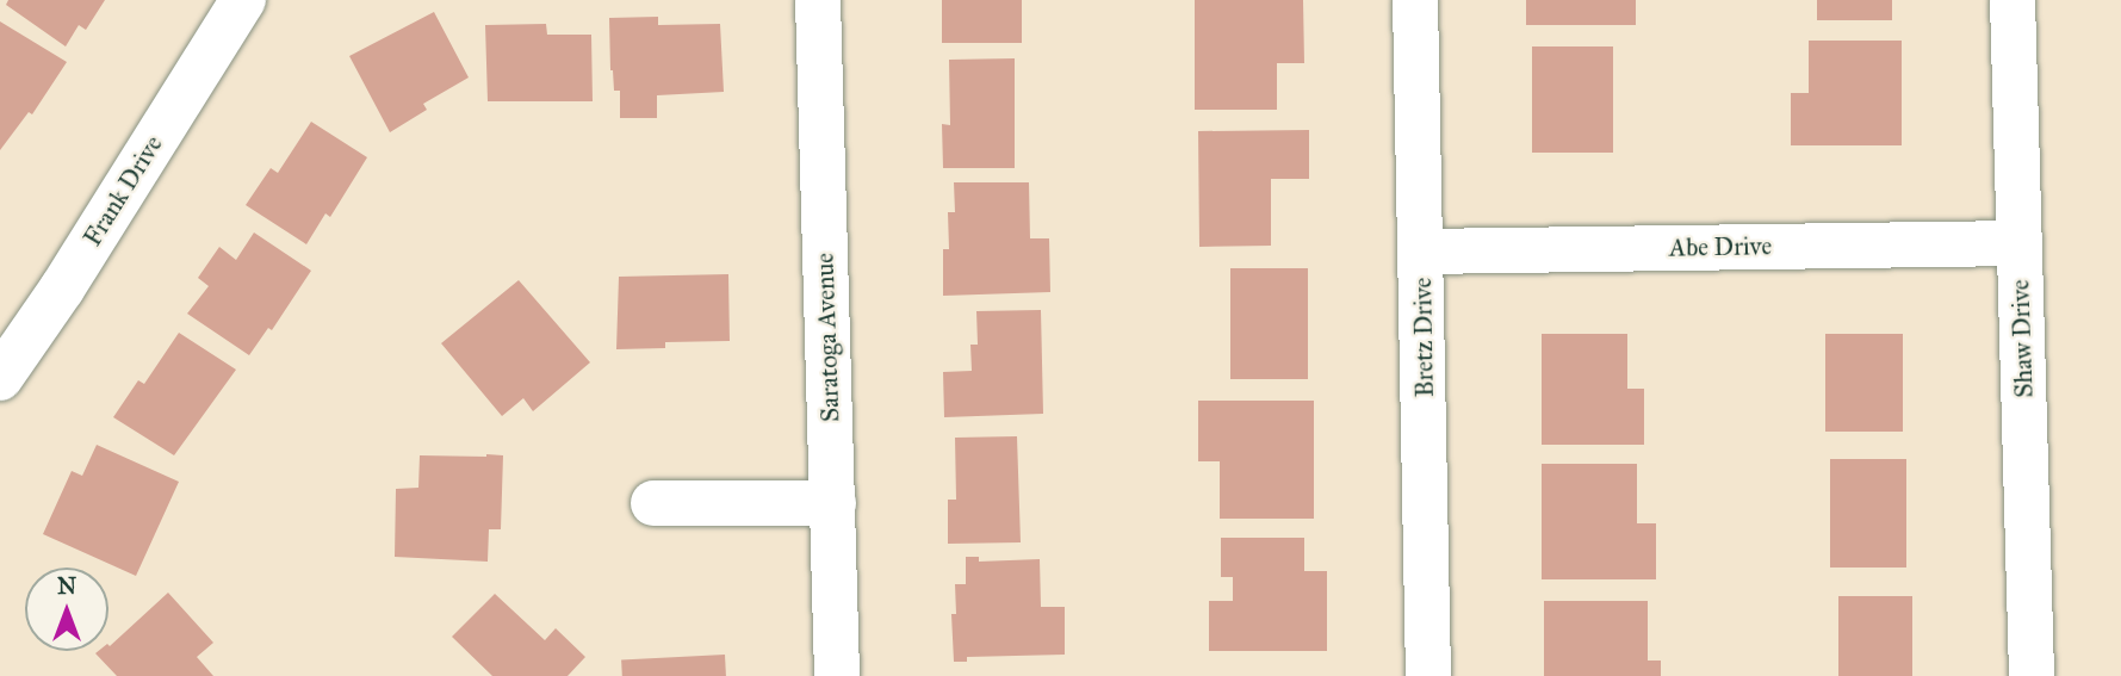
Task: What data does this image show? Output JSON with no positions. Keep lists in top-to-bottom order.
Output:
{
  "streets": {
    "street": [
      "Frank Drive",
      "Abe Drive",
      "Saratoga Avenue",
      "Bretz Drive",
      "Shaw Drive"
    ]
  },
  "crossings": [
    ["Abe Drive", "Bretz Drive"],
    ["Abe Drive", "Shaw Drive"]
  ],
  "north": "top"
}
